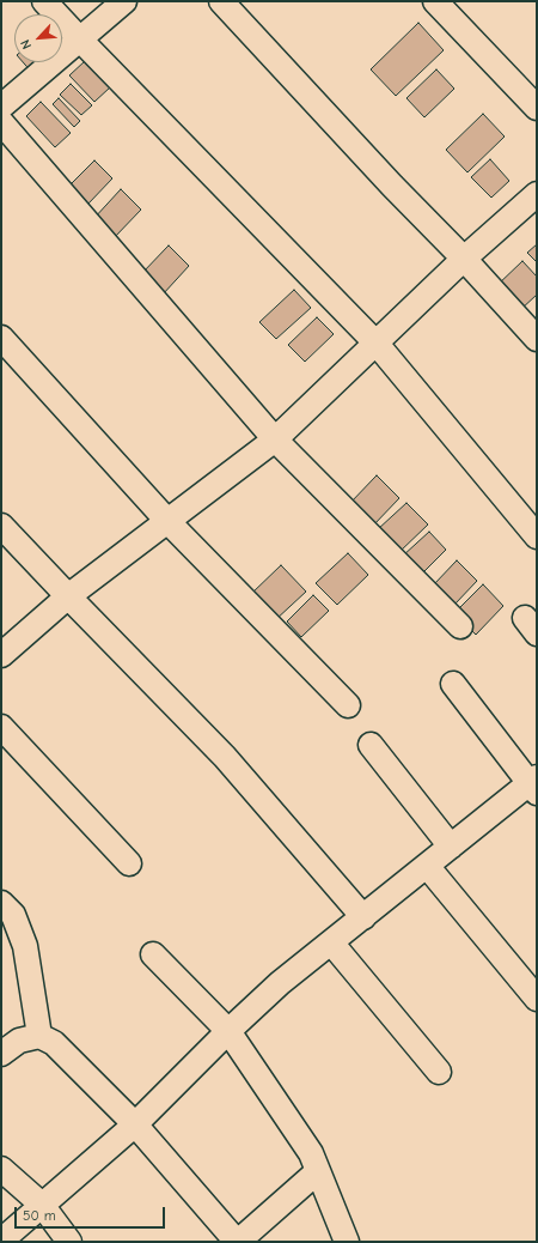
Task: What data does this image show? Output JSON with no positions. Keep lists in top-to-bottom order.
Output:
{
  "scale_bar": "50 m",
  "north": "bottom left"
}
